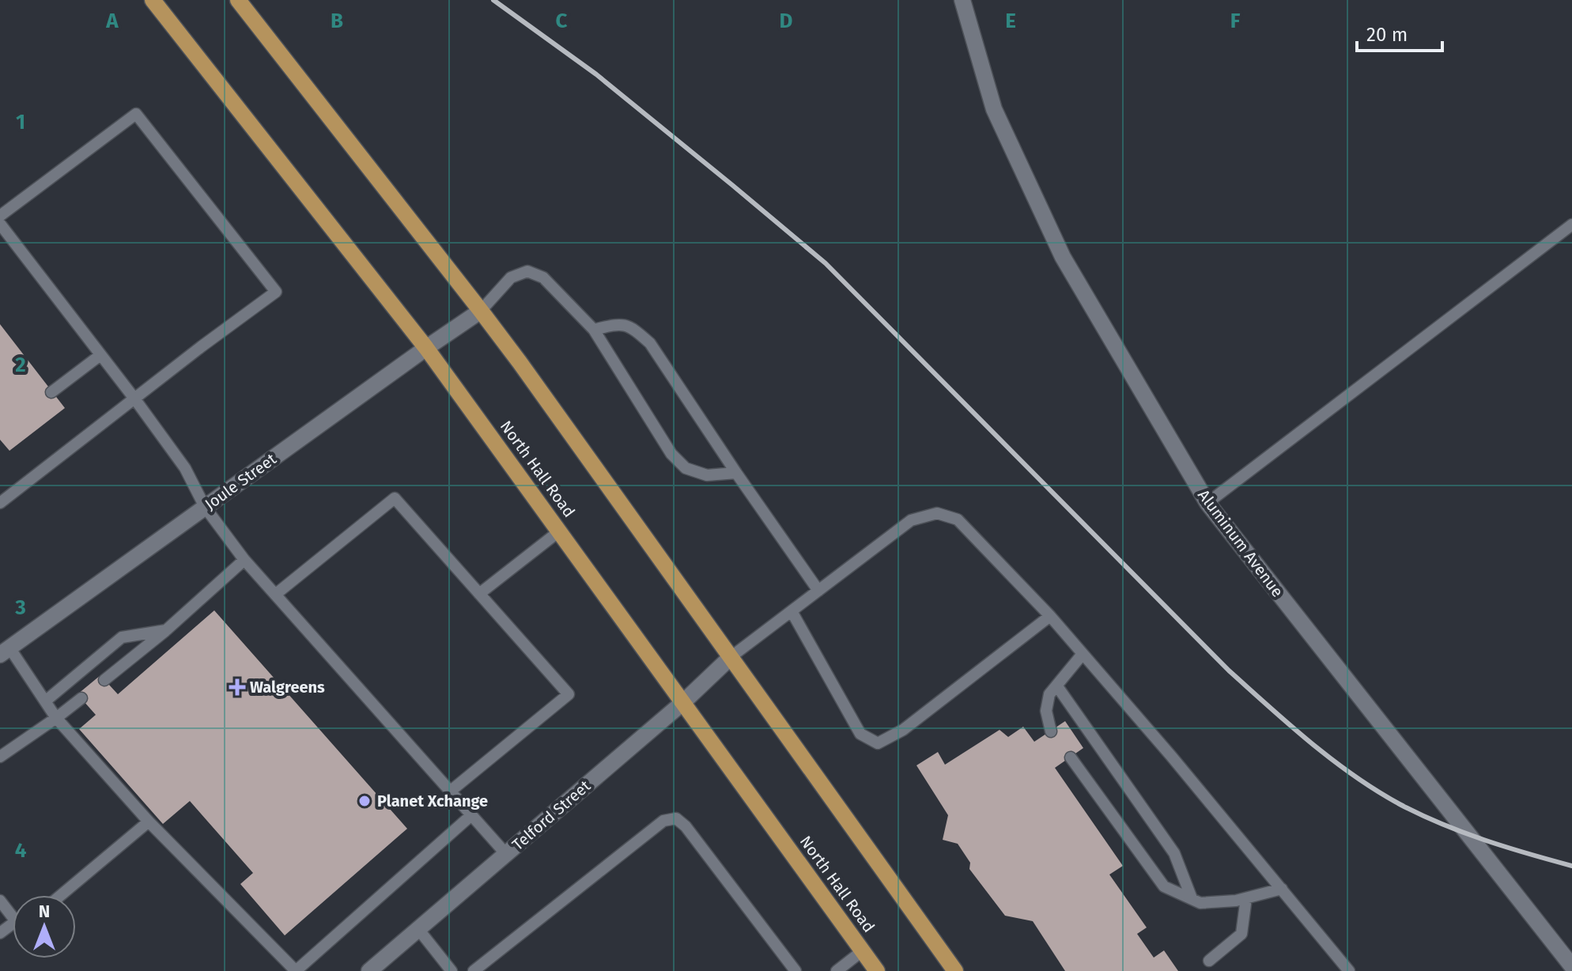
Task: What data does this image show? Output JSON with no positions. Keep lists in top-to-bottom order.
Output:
{
  "streets": {
    "main road": ["North Hall Road"],
    "street": ["Joule Street", "Aluminum Avenue", "Telford Street"]
  },
  "crossings": [
    ["North Hall Road", "Joule Street"],
    ["North Hall Road", "Telford Street"]
  ],
  "places": {
    "health": ["Walgreens"],
    "other": ["Planet Xchange"]
  },
  "scale_bar": "20 m",
  "north": "top",
  "grid": {
    "columns": [
      "A",
      "B",
      "C",
      "D",
      "E",
      "F"
    ],
    "rows": [
      "1",
      "2",
      "3",
      "4"
    ]
  }
}
